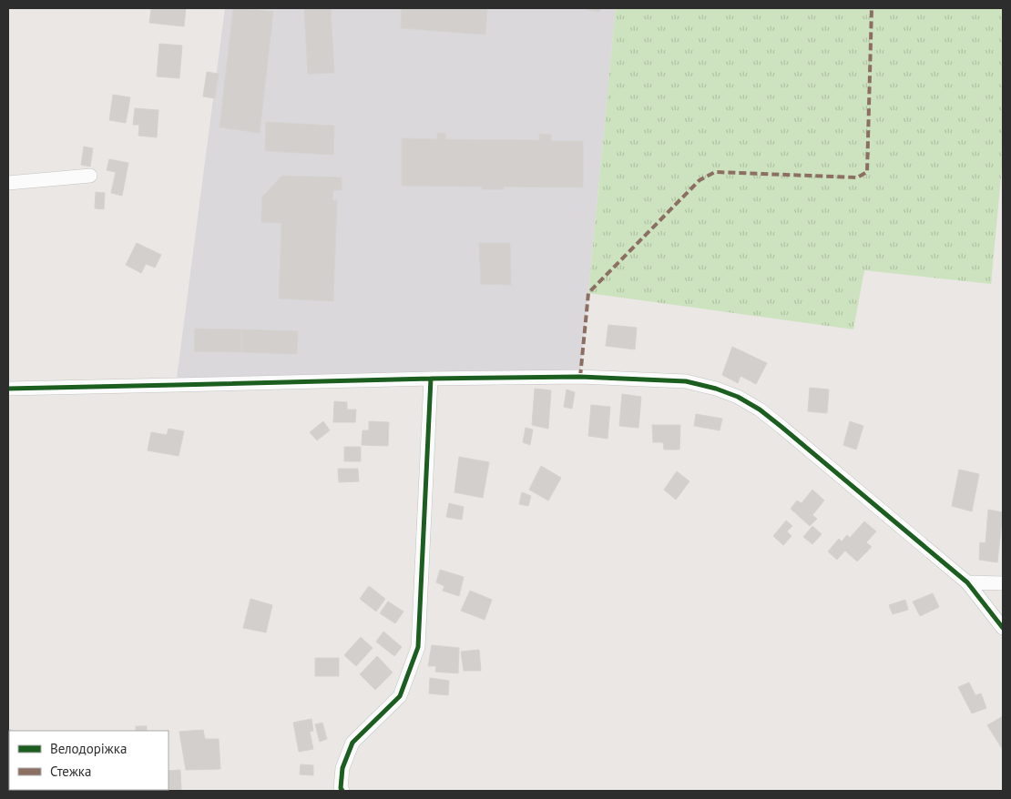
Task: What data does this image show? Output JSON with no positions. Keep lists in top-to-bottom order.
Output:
{
  "legend": ["Велодоріжка", "Стежка"]
}
